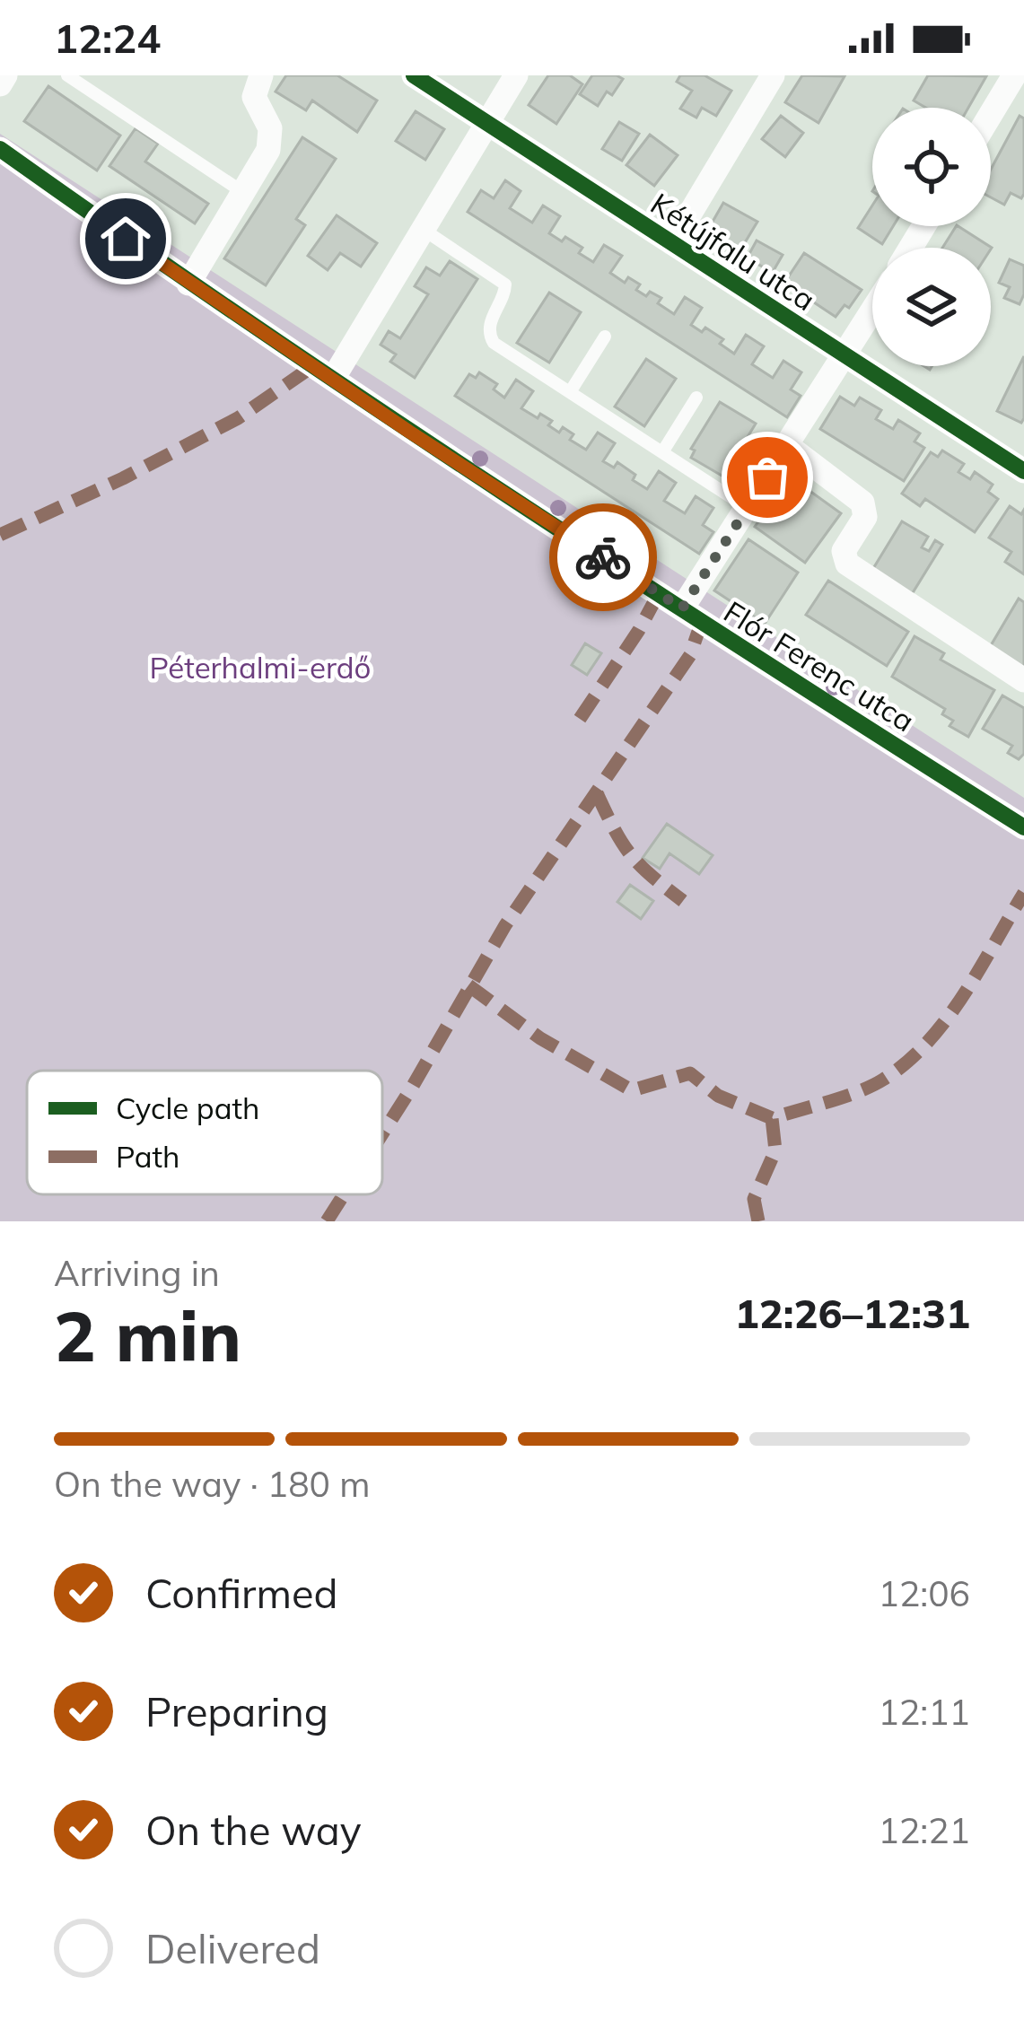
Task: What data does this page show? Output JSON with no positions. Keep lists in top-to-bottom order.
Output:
{
  "streets": {
    "street": ["Kétújfalu utca", "Flór Ferenc utca"]
  },
  "parks": ["Péterhalmi-erdő"],
  "legend": ["Cycle path", "Path"],
  "page": {
    "status": "12:24",
    "heading": ["2 min", "Arriving in", "12:26–12:31"],
    "bar": "On the way · 180 m",
    "list": [
      ["Confirmed", "12:06"],
      ["Preparing", "12:11"],
      ["On the way", "12:21"],
      "Delivered"
    ]
  }
}
